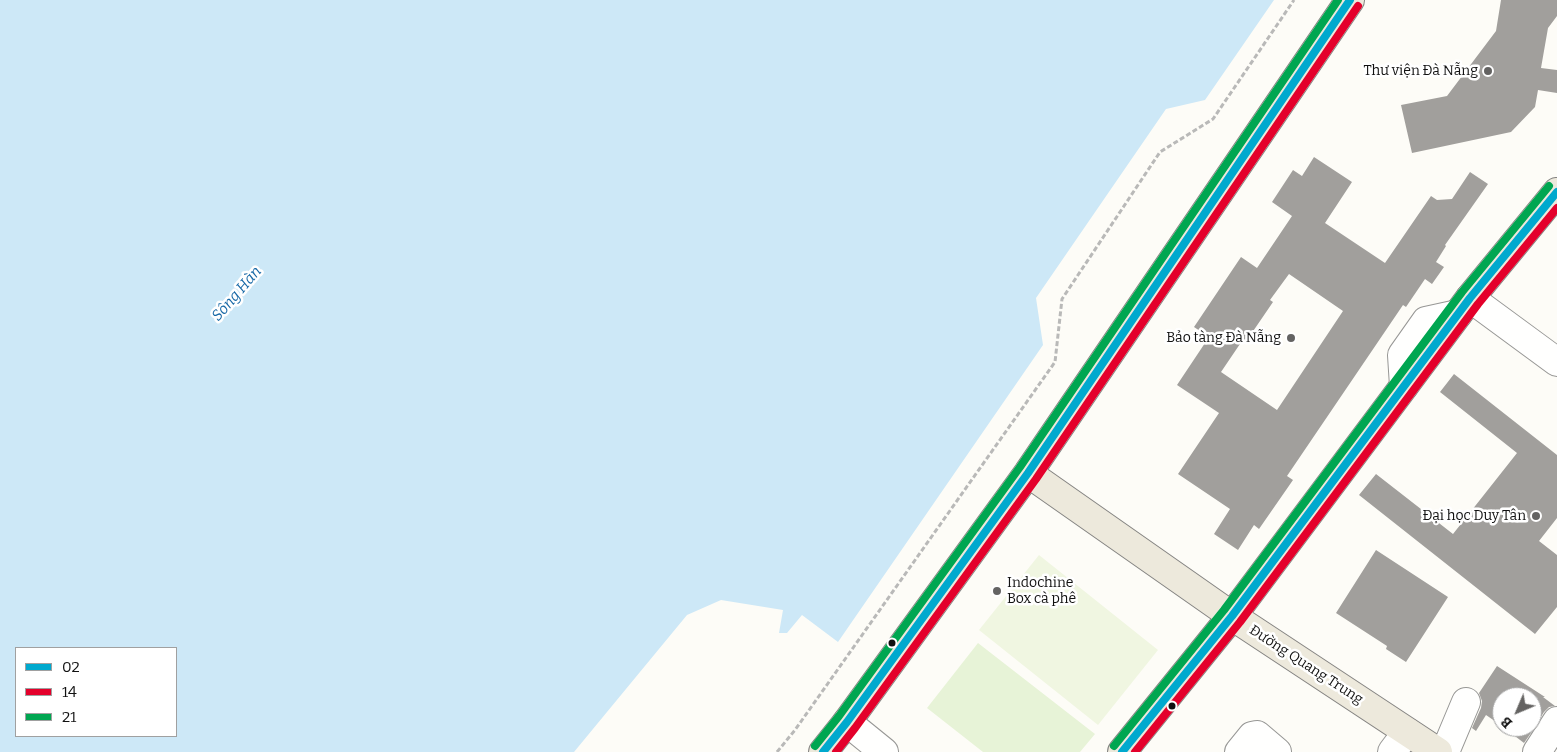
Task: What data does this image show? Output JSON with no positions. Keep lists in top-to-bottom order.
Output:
{
  "streets": {
    "main road": ["Đường Quang Trung"]
  },
  "water": ["Sông Hàn"],
  "places": [
    "Thư viện Đà Nẵng",
    "Bảo tàng Đà Nẵng",
    "Đại học Duy Tân",
    "Indochine Box cà phê"
  ],
  "lines": ["transit line 02", "transit line 21", "transit line 14"],
  "legend": ["02", "14", "21"],
  "north": "bottom left"
}
